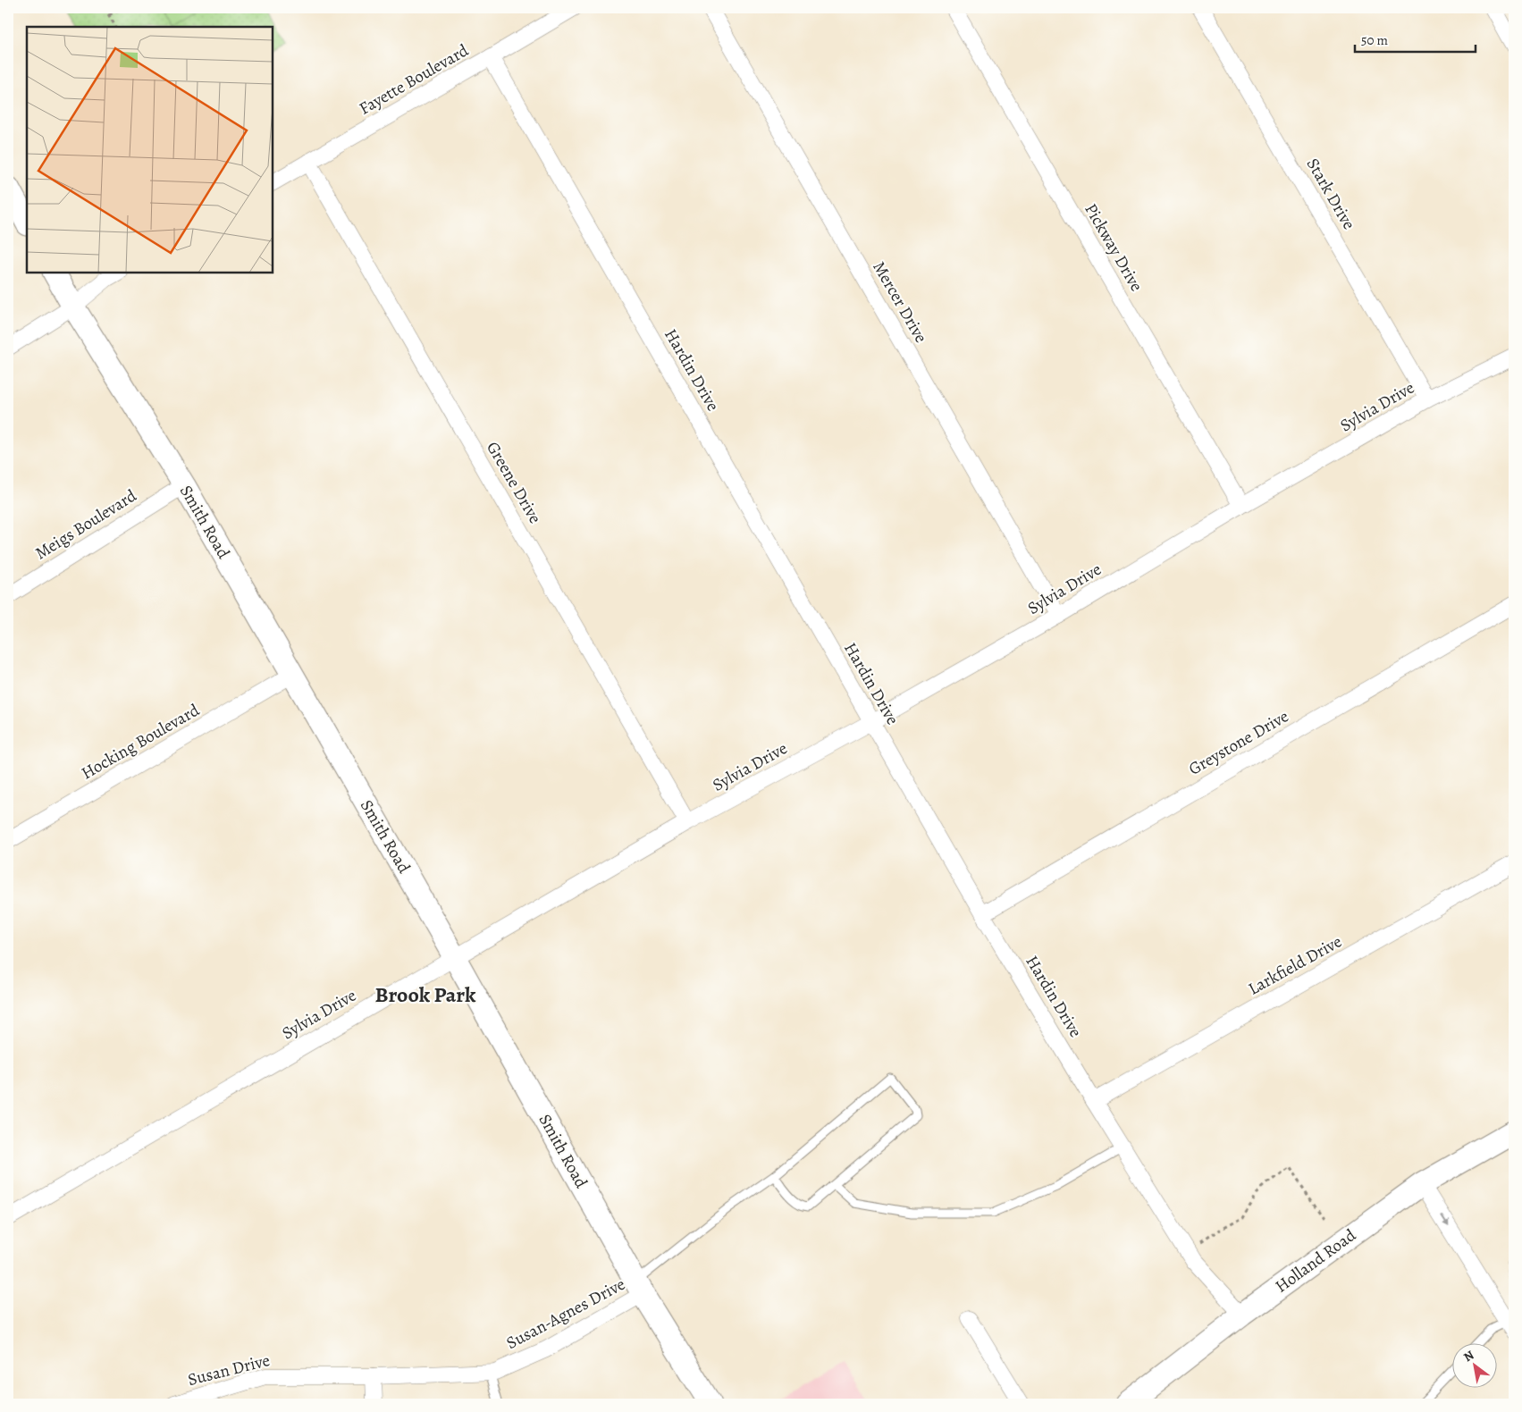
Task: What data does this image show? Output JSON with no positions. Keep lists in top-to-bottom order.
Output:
{
  "streets": {
    "main road": ["Smith Road", "Holland Road"],
    "street": [
      "Fayette Boulevard",
      "Stark Drive",
      "Pickway Drive",
      "Mercer Drive",
      "Hardin Drive",
      "Sylvia Drive",
      "Greene Drive",
      "Meigs Boulevard",
      "Hocking Boulevard",
      "Greystone Drive",
      "Larkfield Drive",
      "Susan-Agnes Drive",
      "Susan Drive"
    ]
  },
  "crossings": [
    ["Fayette Boulevard", "Hardin Drive"],
    ["Fayette Boulevard", "Greene Drive"],
    ["Stark Drive", "Sylvia Drive"],
    ["Pickway Drive", "Sylvia Drive"],
    ["Mercer Drive", "Sylvia Drive"],
    ["Hardin Drive", "Sylvia Drive"],
    ["Hardin Drive", "Greystone Drive"],
    ["Hardin Drive", "Larkfield Drive"],
    ["Hardin Drive", "Holland Road"],
    ["Sylvia Drive", "Greene Drive"],
    ["Sylvia Drive", "Smith Road"],
    ["Smith Road", "Meigs Boulevard"],
    ["Smith Road", "Hocking Boulevard"],
    ["Smith Road", "Susan-Agnes Drive"],
    ["Susan-Agnes Drive", "Susan Drive"]
  ],
  "districts": ["Brook Park"],
  "scale_bar": "50 m",
  "north": "top left"
}
